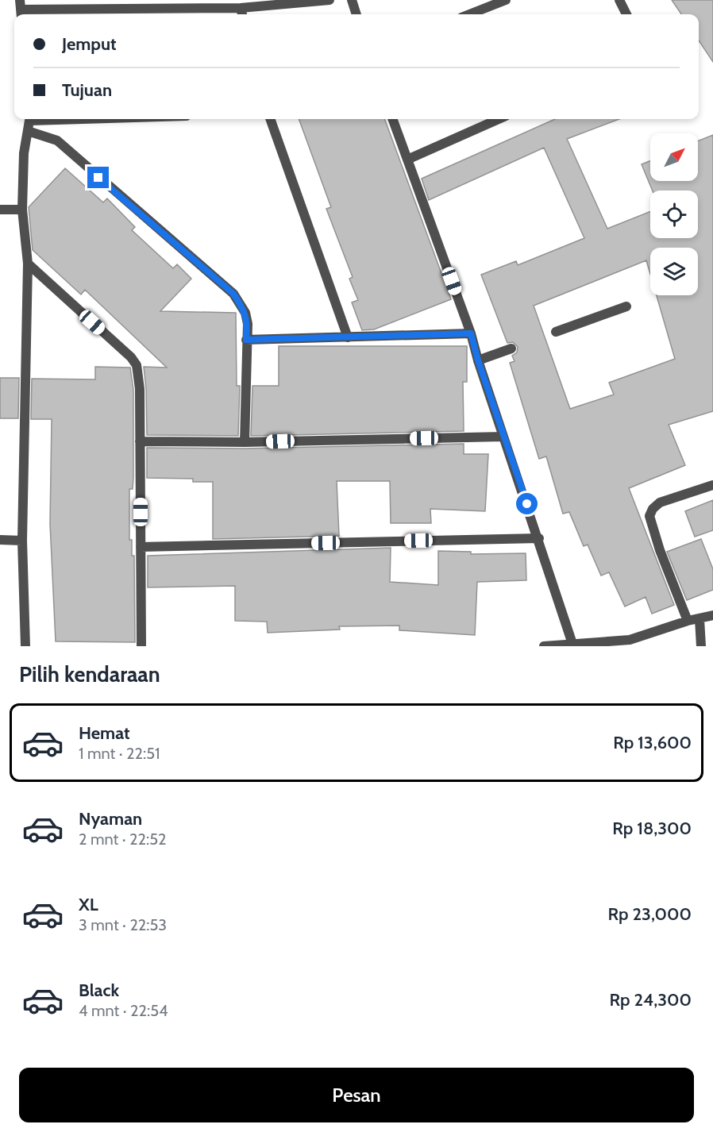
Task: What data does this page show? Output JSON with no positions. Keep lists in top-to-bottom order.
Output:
{
  "north": "top right",
  "page": {
    "banner": ["Jemput", "Tujuan"],
    "heading": "Pilih kendaraan",
    "list": [
      {
        "name": "Hemat",
        "note": "1 mnt · 22:51",
        "value": "Rp 13,600"
      },
      {
        "name": "Nyaman",
        "note": "2 mnt · 22:52",
        "value": "Rp 18,300"
      },
      {
        "name": "XL",
        "note": "3 mnt · 22:53",
        "value": "Rp 23,000"
      },
      {
        "name": "Black",
        "note": "4 mnt · 22:54",
        "value": "Rp 24,300"
      }
    ],
    "buttons": "Pesan"
  }
}
